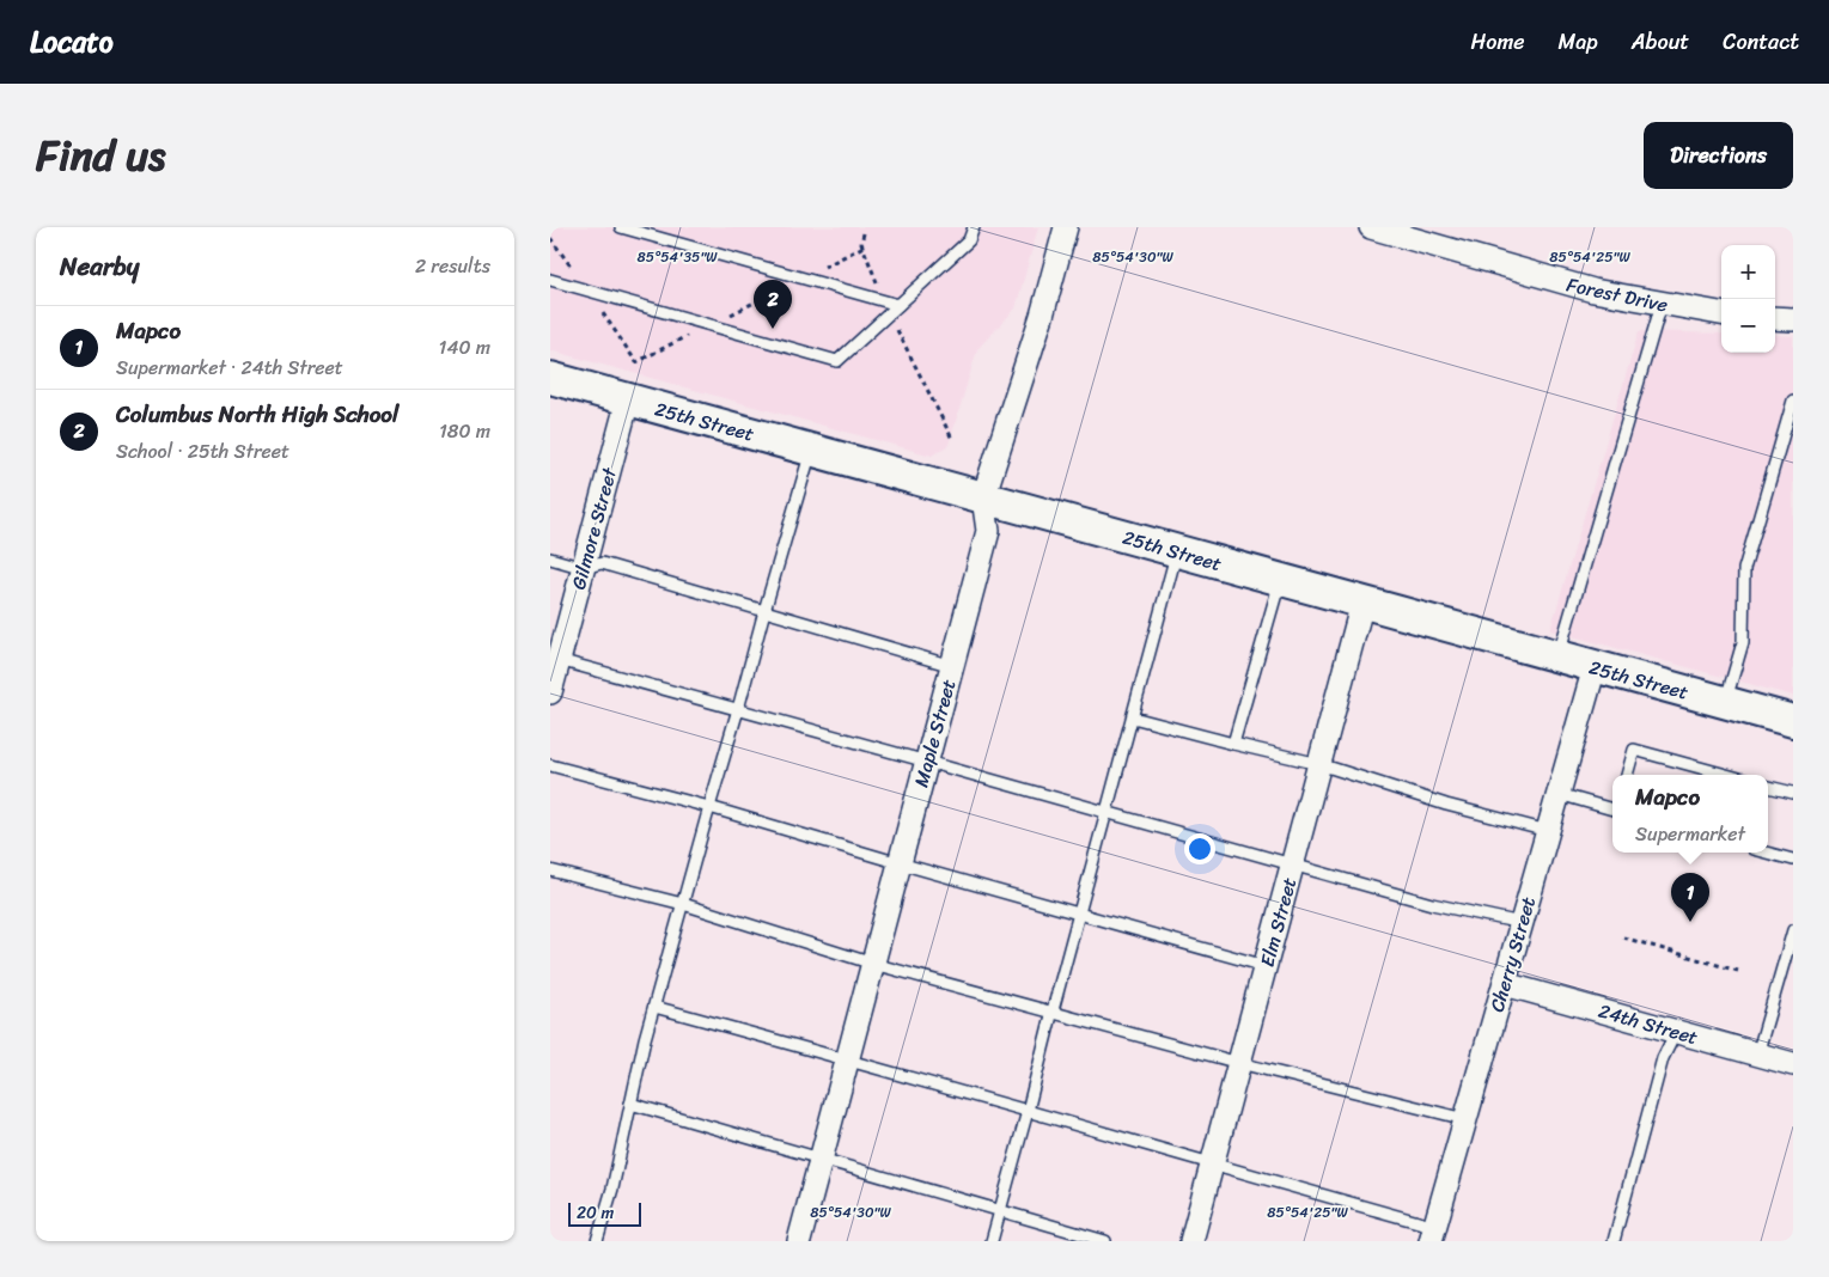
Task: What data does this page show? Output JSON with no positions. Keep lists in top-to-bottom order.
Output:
{
  "streets": {
    "main road": ["25th Street"],
    "street": [
      "Forest Drive",
      "Gilmore Street",
      "Maple Street",
      "Elm Street",
      "Cherry Street",
      "24th Street"
    ]
  },
  "crossings": [
    ["25th Street", "Gilmore Street"],
    ["25th Street", "Maple Street"],
    ["25th Street", "Elm Street"],
    ["25th Street", "Cherry Street"],
    ["Cherry Street", "24th Street"]
  ],
  "scale_bar": "20 m",
  "page": {
    "header": "Locato",
    "nav": [
      "Home",
      "Map",
      "About",
      "Contact"
    ],
    "title": "Find us",
    "buttons": "Directions",
    "heading": ["Nearby", "2 results"],
    "map_buttons": ["+", "−"],
    "pins": ["2", "1"],
    "list": [
      {
        "mark": "1",
        "name": "Mapco",
        "note": "Supermarket · 24th Street",
        "value": "140 m"
      },
      {
        "mark": "2",
        "name": "Columbus North High School",
        "note": "School · 25th Street",
        "value": "180 m"
      }
    ],
    "popup": ["Mapco", "Supermarket"],
    "scale": "20 m"
  },
  "coordinates": ["85°54'35\"W", "85°54'30\"W", "85°54'25\"W"]
}
